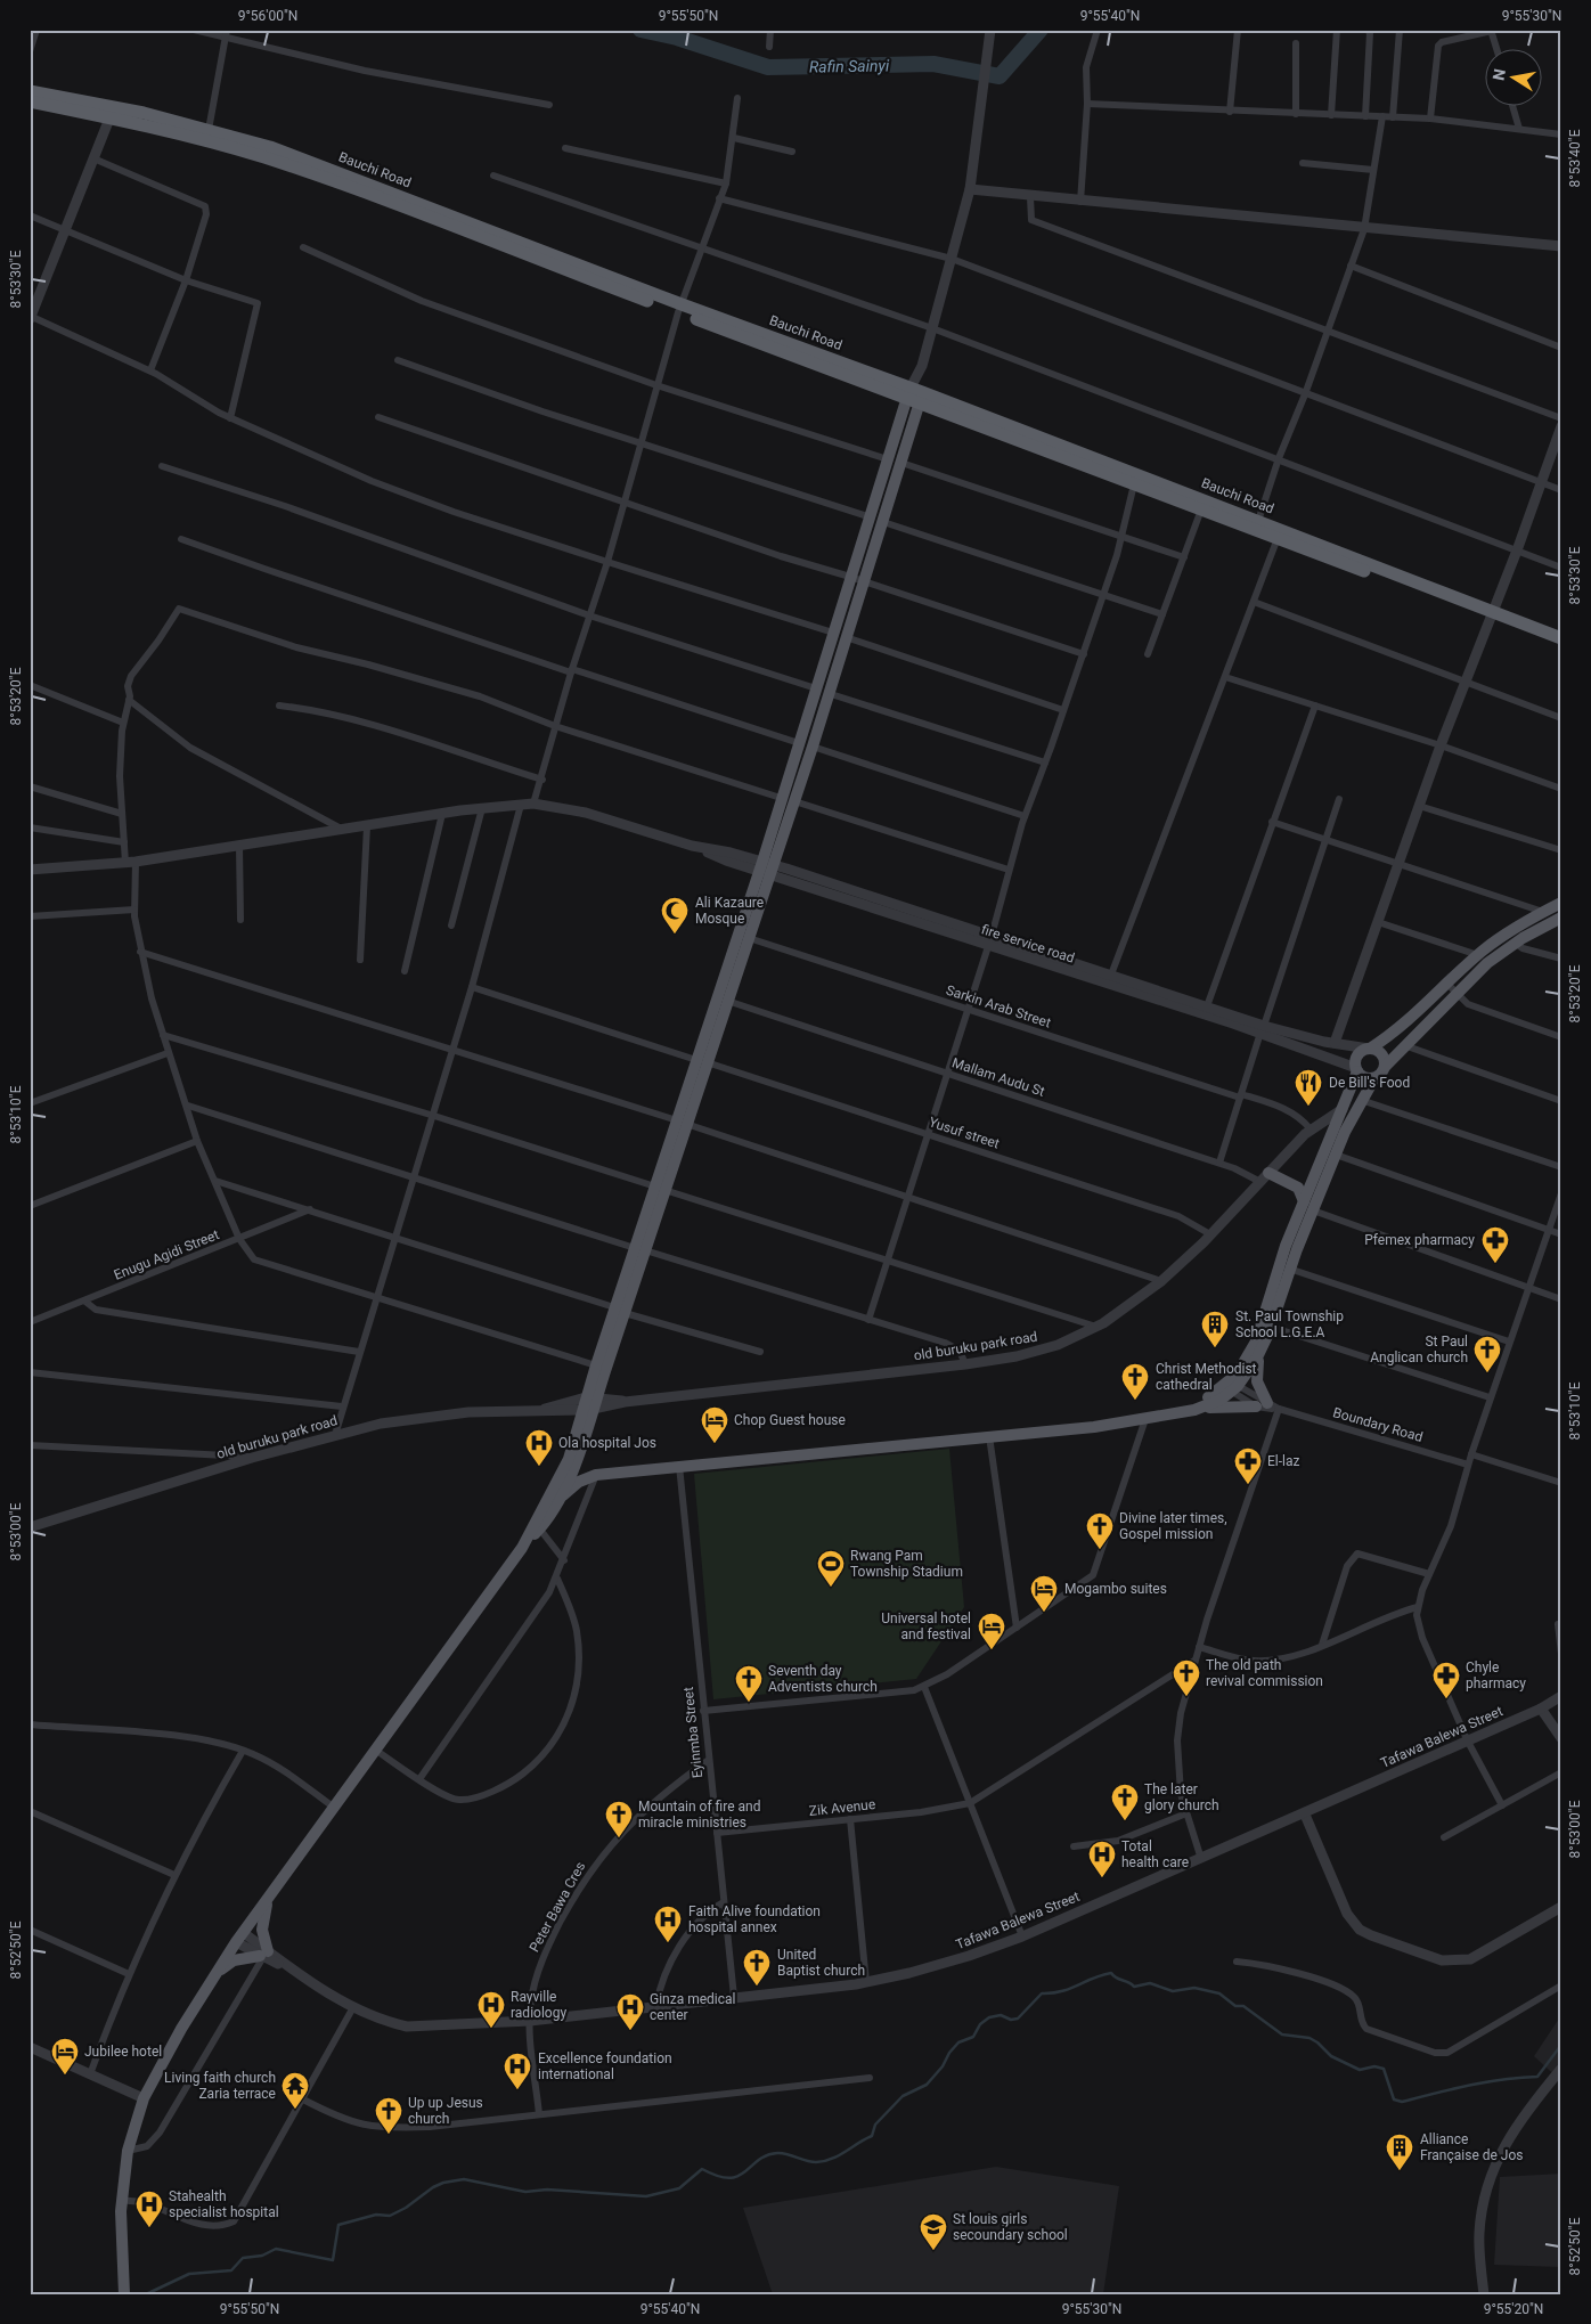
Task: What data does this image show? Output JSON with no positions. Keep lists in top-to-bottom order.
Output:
{
  "streets": {
    "highway": ["Bauchi Road"],
    "street": [
      "fire service road",
      "Sarkin Arab Street",
      "Mallam Audu St",
      "Yusuf street",
      "Enugu Agidi Street",
      "old buruku park road",
      "Boundary Road",
      "Eyinmba Street",
      "Tafawa Balewa Street",
      "Zik Avenue",
      "Peter Bawa Cres"
    ]
  },
  "crossings": [
    ["Sarkin Arab Street", "old buruku park road"],
    ["Mallam Audu St", "old buruku park road"],
    ["Yusuf street", "old buruku park road"],
    ["Eyinmba Street", "Tafawa Balewa Street"],
    ["Eyinmba Street", "Zik Avenue"],
    ["Eyinmba Street", "Peter Bawa Cres"],
    ["Tafawa Balewa Street", "Peter Bawa Cres"]
  ],
  "water": ["Rafin Sainyi"],
  "places": {
    "mosque": ["Ali Kazaure Mosque"],
    "restaurant": ["De Bill's Food"],
    "pharmacy": ["Pfemex pharmacy", "El-laz", "Chyle pharmacy"],
    "building": ["St. Paul Township School L.G.E.A", "Alliance Française de Jos"],
    "church": [
      "St Paul Anglican church",
      "Christ Methodist cathedral",
      "Divine later times, Gospel mission",
      "The old path revival commission",
      "Seventh day Adventists church",
      "The later glory church",
      "Mountain of fire and miracle ministries",
      "United Baptist church",
      "Up up Jesus church"
    ],
    "hotel": [
      "Chop Guest house",
      "Mogambo suites",
      "Universal hotel and festival",
      "Jubilee hotel"
    ],
    "hospital": [
      "Ola hospital Jos",
      "Total health care",
      "Faith Alive foundation hospital annex",
      "Rayville radiology",
      "Ginza medical center",
      "Excellence foundation international",
      "Stahealth specialist hospital"
    ],
    "sports": ["Rwang Pam Township Stadium"],
    "temple": ["Living faith church Zaria terrace"],
    "school or university": ["St louis girls secoundary school"]
  },
  "north": "left",
  "coordinates": [
    "9°56'00\"N",
    "9°55'50\"N",
    "9°55'40\"N",
    "9°55'30\"N",
    "8°53'40\"E",
    "8°53'30\"E",
    "8°53'20\"E",
    "8°53'10\"E",
    "8°53'00\"E",
    "8°52'50\"E",
    "9°55'20\"N"
  ]
}
